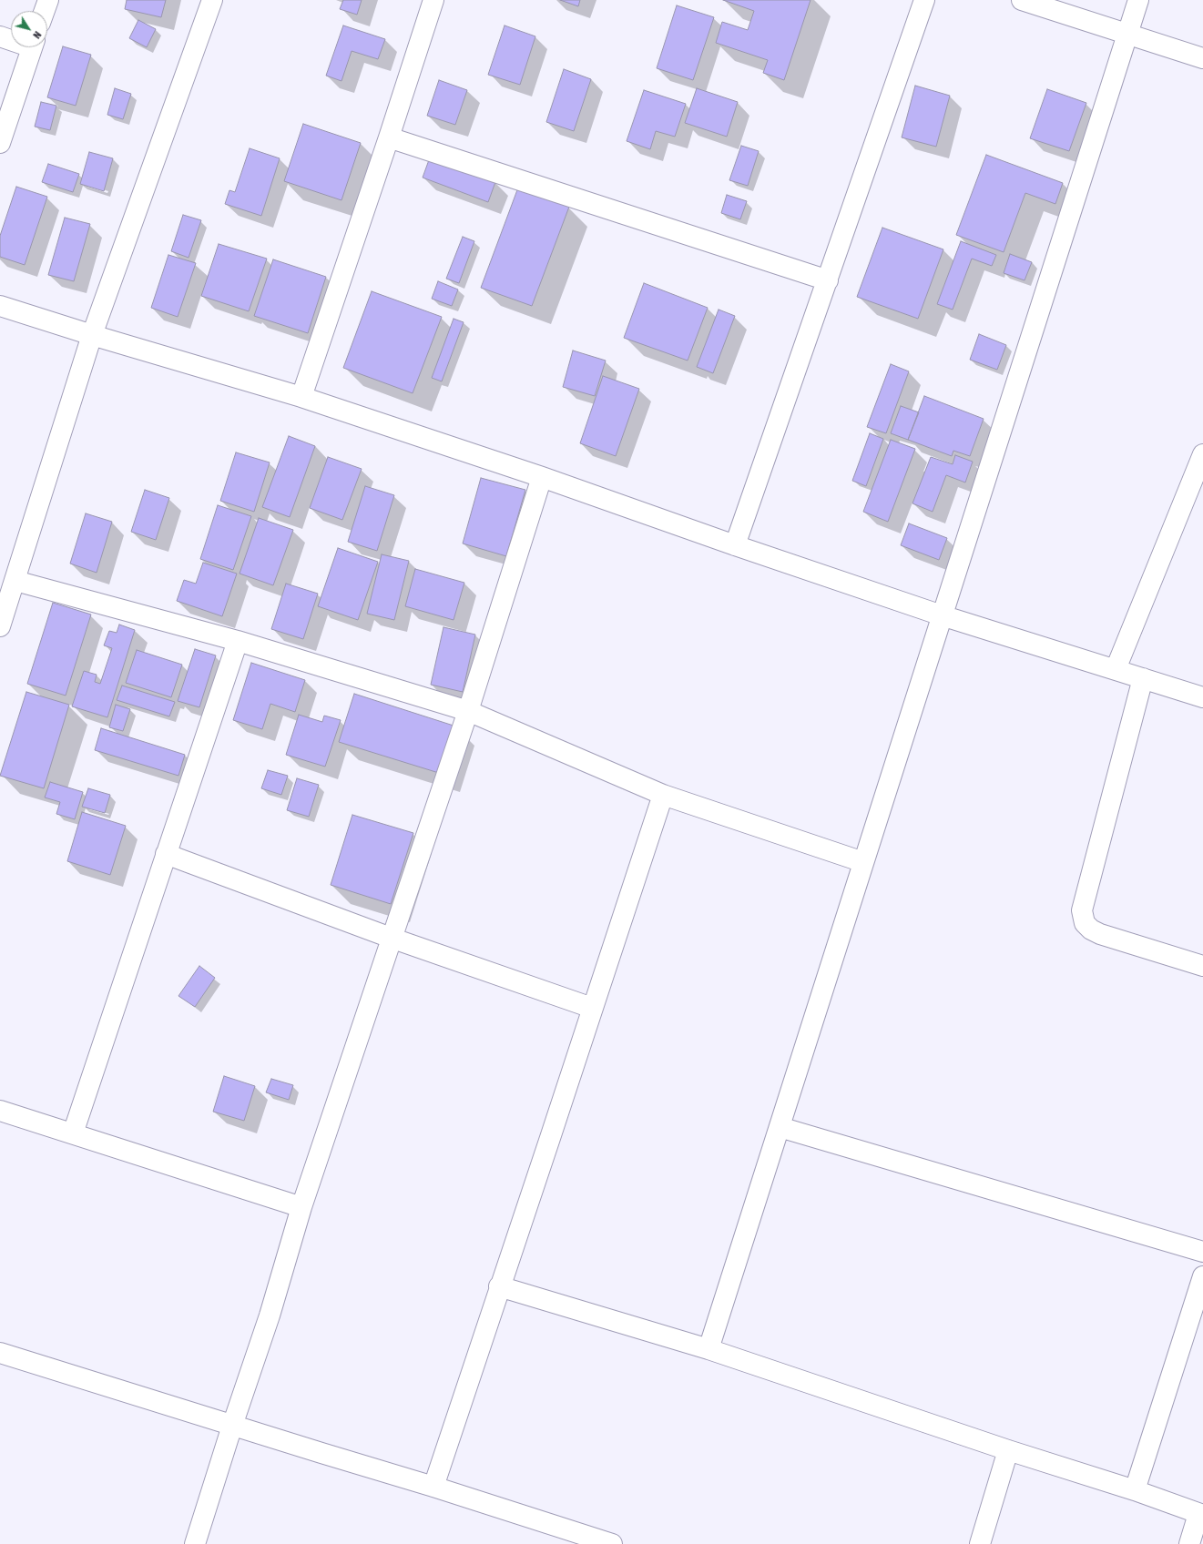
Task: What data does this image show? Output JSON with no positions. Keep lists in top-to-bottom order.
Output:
{
  "north": "bottom right"
}
